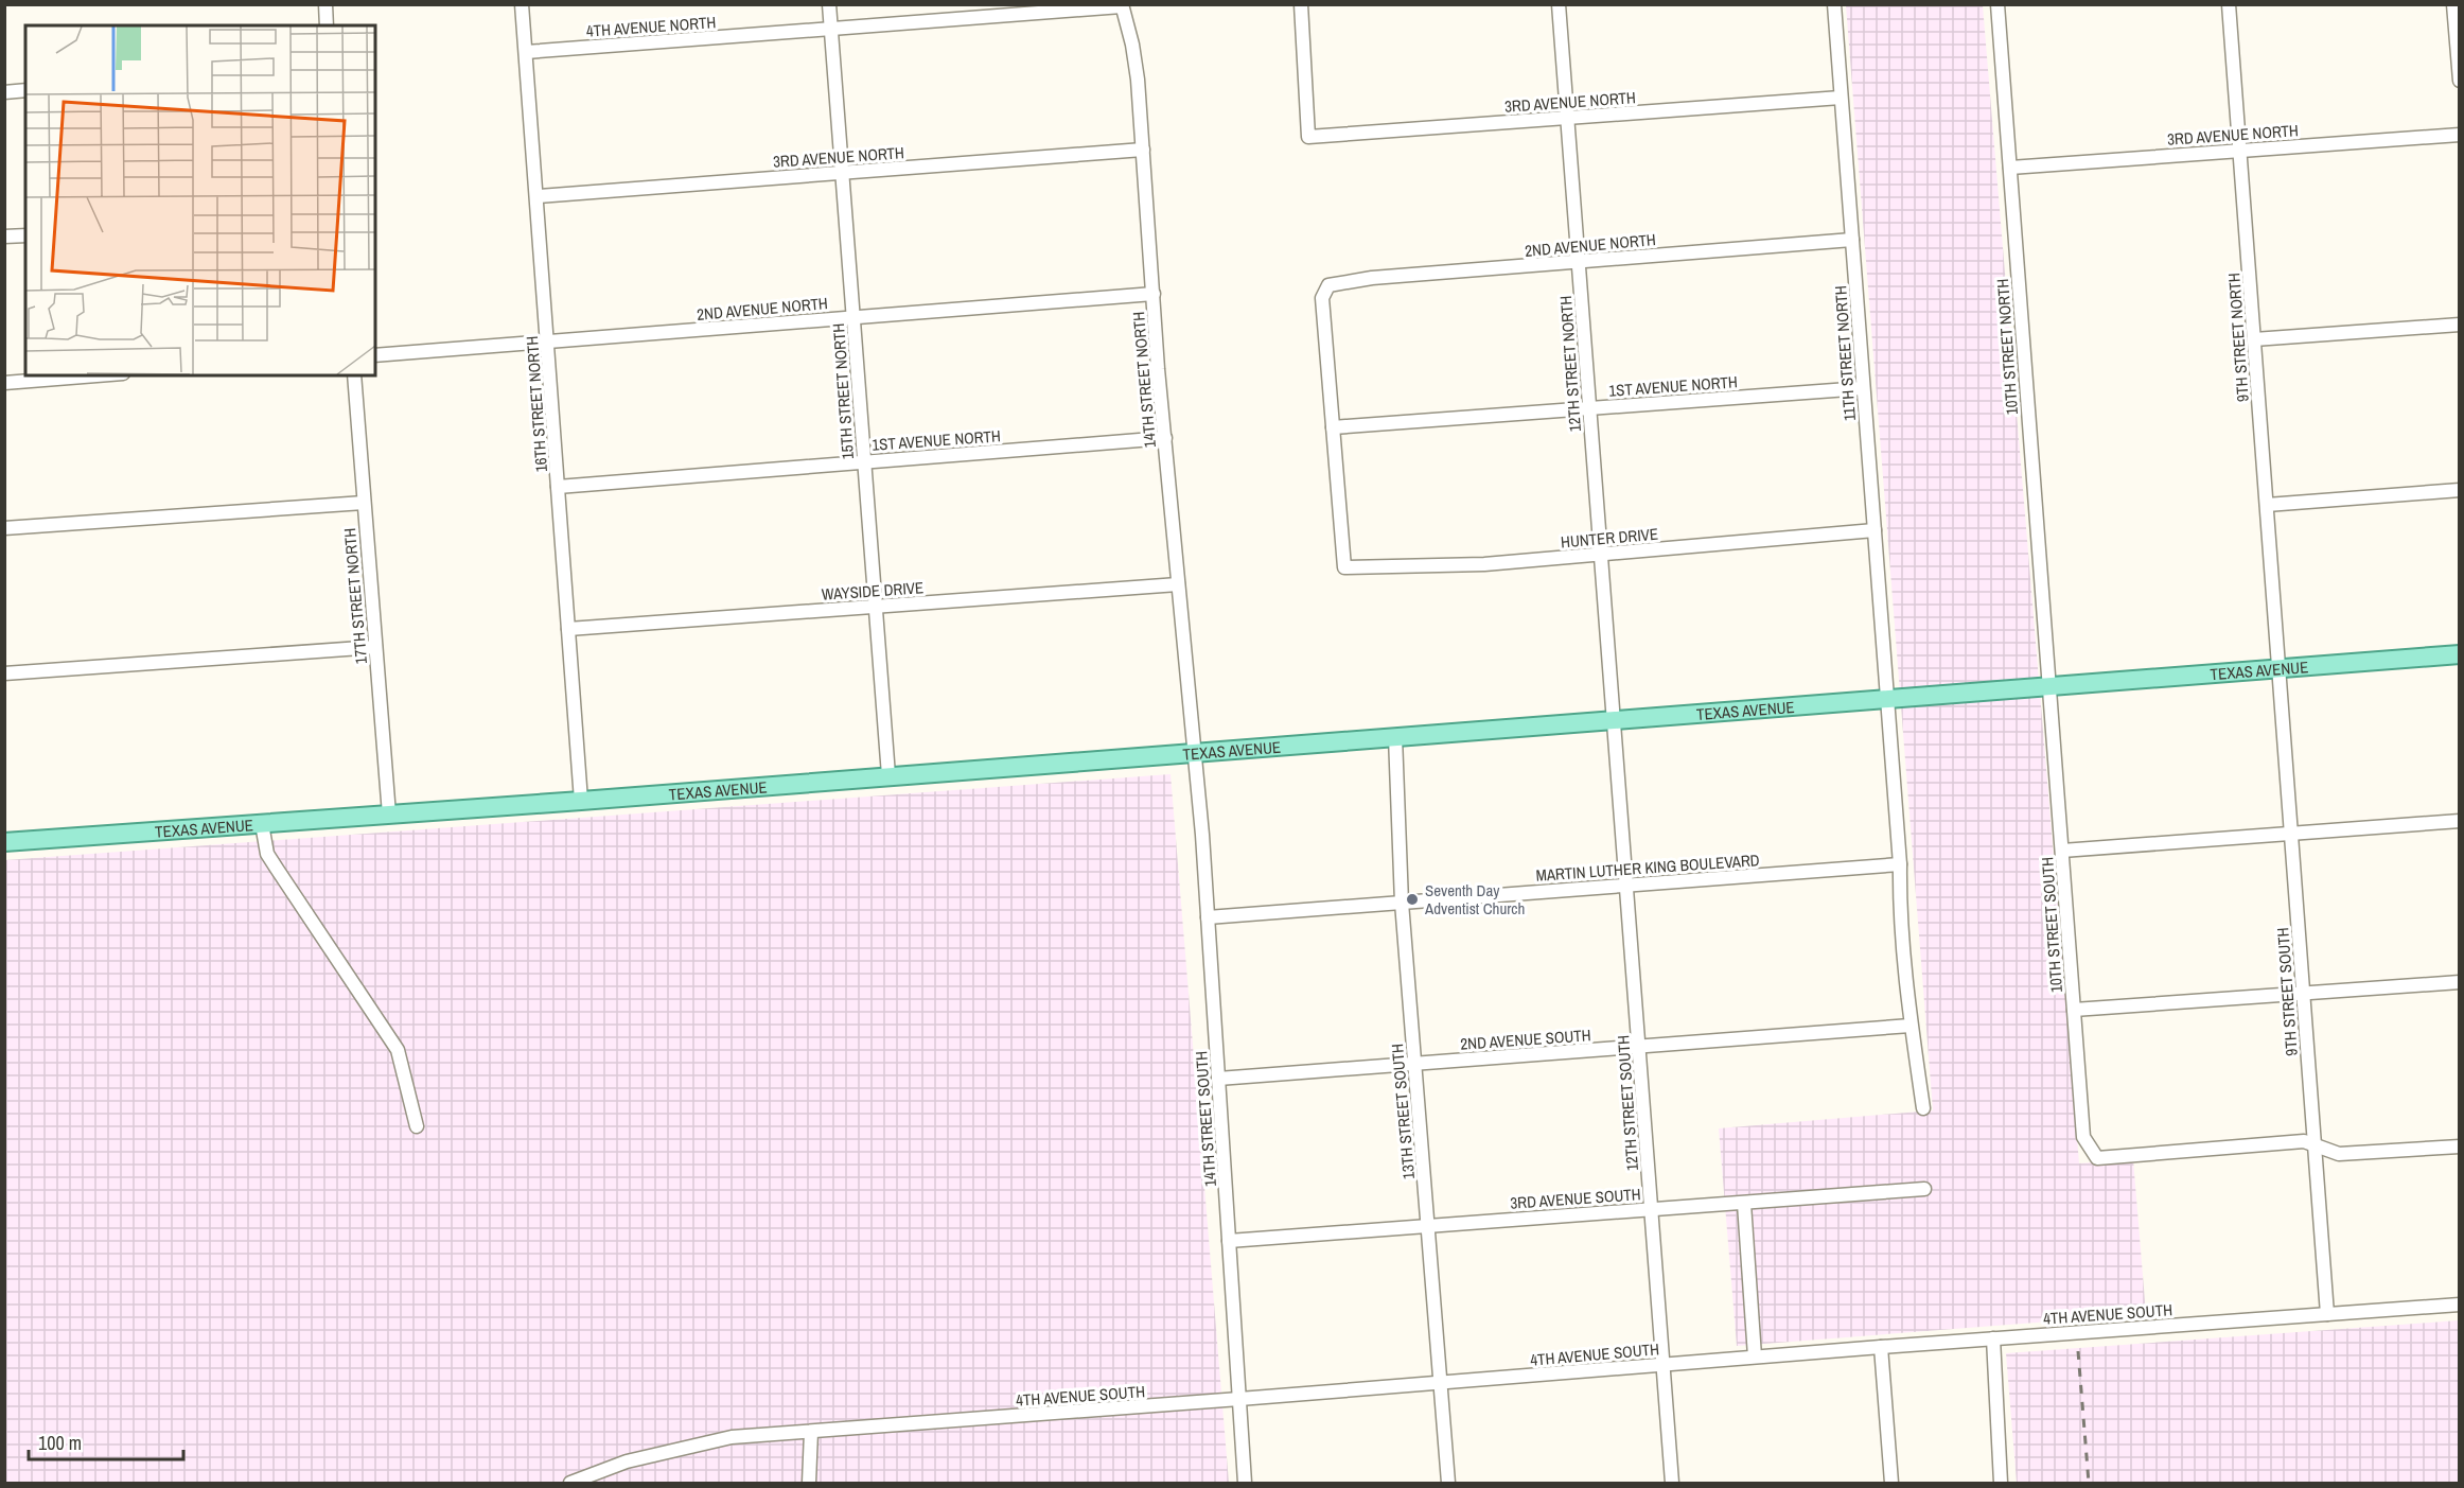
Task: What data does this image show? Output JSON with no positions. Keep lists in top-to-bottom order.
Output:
{
  "streets": {
    "main road": ["TEXAS AVENUE"],
    "street": [
      "4TH AVENUE NORTH",
      "3RD AVENUE NORTH",
      "2ND AVENUE NORTH",
      "9TH STREET NORTH",
      "10TH STREET NORTH",
      "11TH STREET NORTH",
      "12TH STREET NORTH",
      "14TH STREET NORTH",
      "1ST AVENUE NORTH",
      "15TH STREET NORTH",
      "16TH STREET NORTH",
      "HUNTER DRIVE",
      "WAYSIDE DRIVE",
      "17TH STREET NORTH",
      "MARTIN LUTHER KING BOULEVARD",
      "10TH STREET SOUTH",
      "9TH STREET SOUTH",
      "2ND AVENUE SOUTH",
      "12TH STREET SOUTH",
      "13TH STREET SOUTH",
      "14TH STREET SOUTH",
      "3RD AVENUE SOUTH",
      "4TH AVENUE SOUTH"
    ]
  },
  "crossings": [
    ["4TH AVENUE NORTH", "14TH STREET NORTH"],
    ["4TH AVENUE NORTH", "15TH STREET NORTH"],
    ["4TH AVENUE NORTH", "16TH STREET NORTH"],
    ["3RD AVENUE NORTH", "9TH STREET NORTH"],
    ["3RD AVENUE NORTH", "10TH STREET NORTH"],
    ["3RD AVENUE NORTH", "11TH STREET NORTH"],
    ["3RD AVENUE NORTH", "12TH STREET NORTH"],
    ["3RD AVENUE NORTH", "14TH STREET NORTH"],
    ["3RD AVENUE NORTH", "15TH STREET NORTH"],
    ["3RD AVENUE NORTH", "16TH STREET NORTH"],
    ["2ND AVENUE NORTH", "11TH STREET NORTH"],
    ["2ND AVENUE NORTH", "12TH STREET NORTH"],
    ["2ND AVENUE NORTH", "14TH STREET NORTH"],
    ["2ND AVENUE NORTH", "1ST AVENUE NORTH"],
    ["2ND AVENUE NORTH", "15TH STREET NORTH"],
    ["2ND AVENUE NORTH", "16TH STREET NORTH"],
    ["2ND AVENUE NORTH", "HUNTER DRIVE"],
    ["9TH STREET NORTH", "TEXAS AVENUE"],
    ["9TH STREET NORTH", "9TH STREET SOUTH"],
    ["10TH STREET NORTH", "TEXAS AVENUE"],
    ["10TH STREET NORTH", "10TH STREET SOUTH"],
    ["11TH STREET NORTH", "1ST AVENUE NORTH"],
    ["11TH STREET NORTH", "HUNTER DRIVE"],
    ["11TH STREET NORTH", "TEXAS AVENUE"],
    ["11TH STREET NORTH", "MARTIN LUTHER KING BOULEVARD"],
    ["11TH STREET NORTH", "2ND AVENUE SOUTH"],
    ["12TH STREET NORTH", "1ST AVENUE NORTH"],
    ["12TH STREET NORTH", "HUNTER DRIVE"],
    ["12TH STREET NORTH", "TEXAS AVENUE"],
    ["12TH STREET NORTH", "12TH STREET SOUTH"],
    ["14TH STREET NORTH", "1ST AVENUE NORTH"],
    ["14TH STREET NORTH", "WAYSIDE DRIVE"],
    ["14TH STREET NORTH", "TEXAS AVENUE"],
    ["14TH STREET NORTH", "14TH STREET SOUTH"],
    ["1ST AVENUE NORTH", "15TH STREET NORTH"],
    ["1ST AVENUE NORTH", "16TH STREET NORTH"],
    ["1ST AVENUE NORTH", "HUNTER DRIVE"],
    ["15TH STREET NORTH", "WAYSIDE DRIVE"],
    ["15TH STREET NORTH", "TEXAS AVENUE"],
    ["16TH STREET NORTH", "WAYSIDE DRIVE"],
    ["16TH STREET NORTH", "TEXAS AVENUE"],
    ["17TH STREET NORTH", "TEXAS AVENUE"],
    ["TEXAS AVENUE", "10TH STREET SOUTH"],
    ["TEXAS AVENUE", "9TH STREET SOUTH"],
    ["TEXAS AVENUE", "12TH STREET SOUTH"],
    ["TEXAS AVENUE", "13TH STREET SOUTH"],
    ["TEXAS AVENUE", "14TH STREET SOUTH"],
    ["MARTIN LUTHER KING BOULEVARD", "12TH STREET SOUTH"],
    ["MARTIN LUTHER KING BOULEVARD", "13TH STREET SOUTH"],
    ["MARTIN LUTHER KING BOULEVARD", "14TH STREET SOUTH"],
    ["10TH STREET SOUTH", "9TH STREET SOUTH"],
    ["9TH STREET SOUTH", "4TH AVENUE SOUTH"],
    ["2ND AVENUE SOUTH", "12TH STREET SOUTH"],
    ["2ND AVENUE SOUTH", "13TH STREET SOUTH"],
    ["2ND AVENUE SOUTH", "14TH STREET SOUTH"],
    ["12TH STREET SOUTH", "3RD AVENUE SOUTH"],
    ["12TH STREET SOUTH", "4TH AVENUE SOUTH"],
    ["13TH STREET SOUTH", "3RD AVENUE SOUTH"],
    ["13TH STREET SOUTH", "4TH AVENUE SOUTH"],
    ["14TH STREET SOUTH", "3RD AVENUE SOUTH"],
    ["14TH STREET SOUTH", "4TH AVENUE SOUTH"]
  ],
  "places": ["Seventh Day Adventist Church"],
  "scale_bar": "100 m"
}
